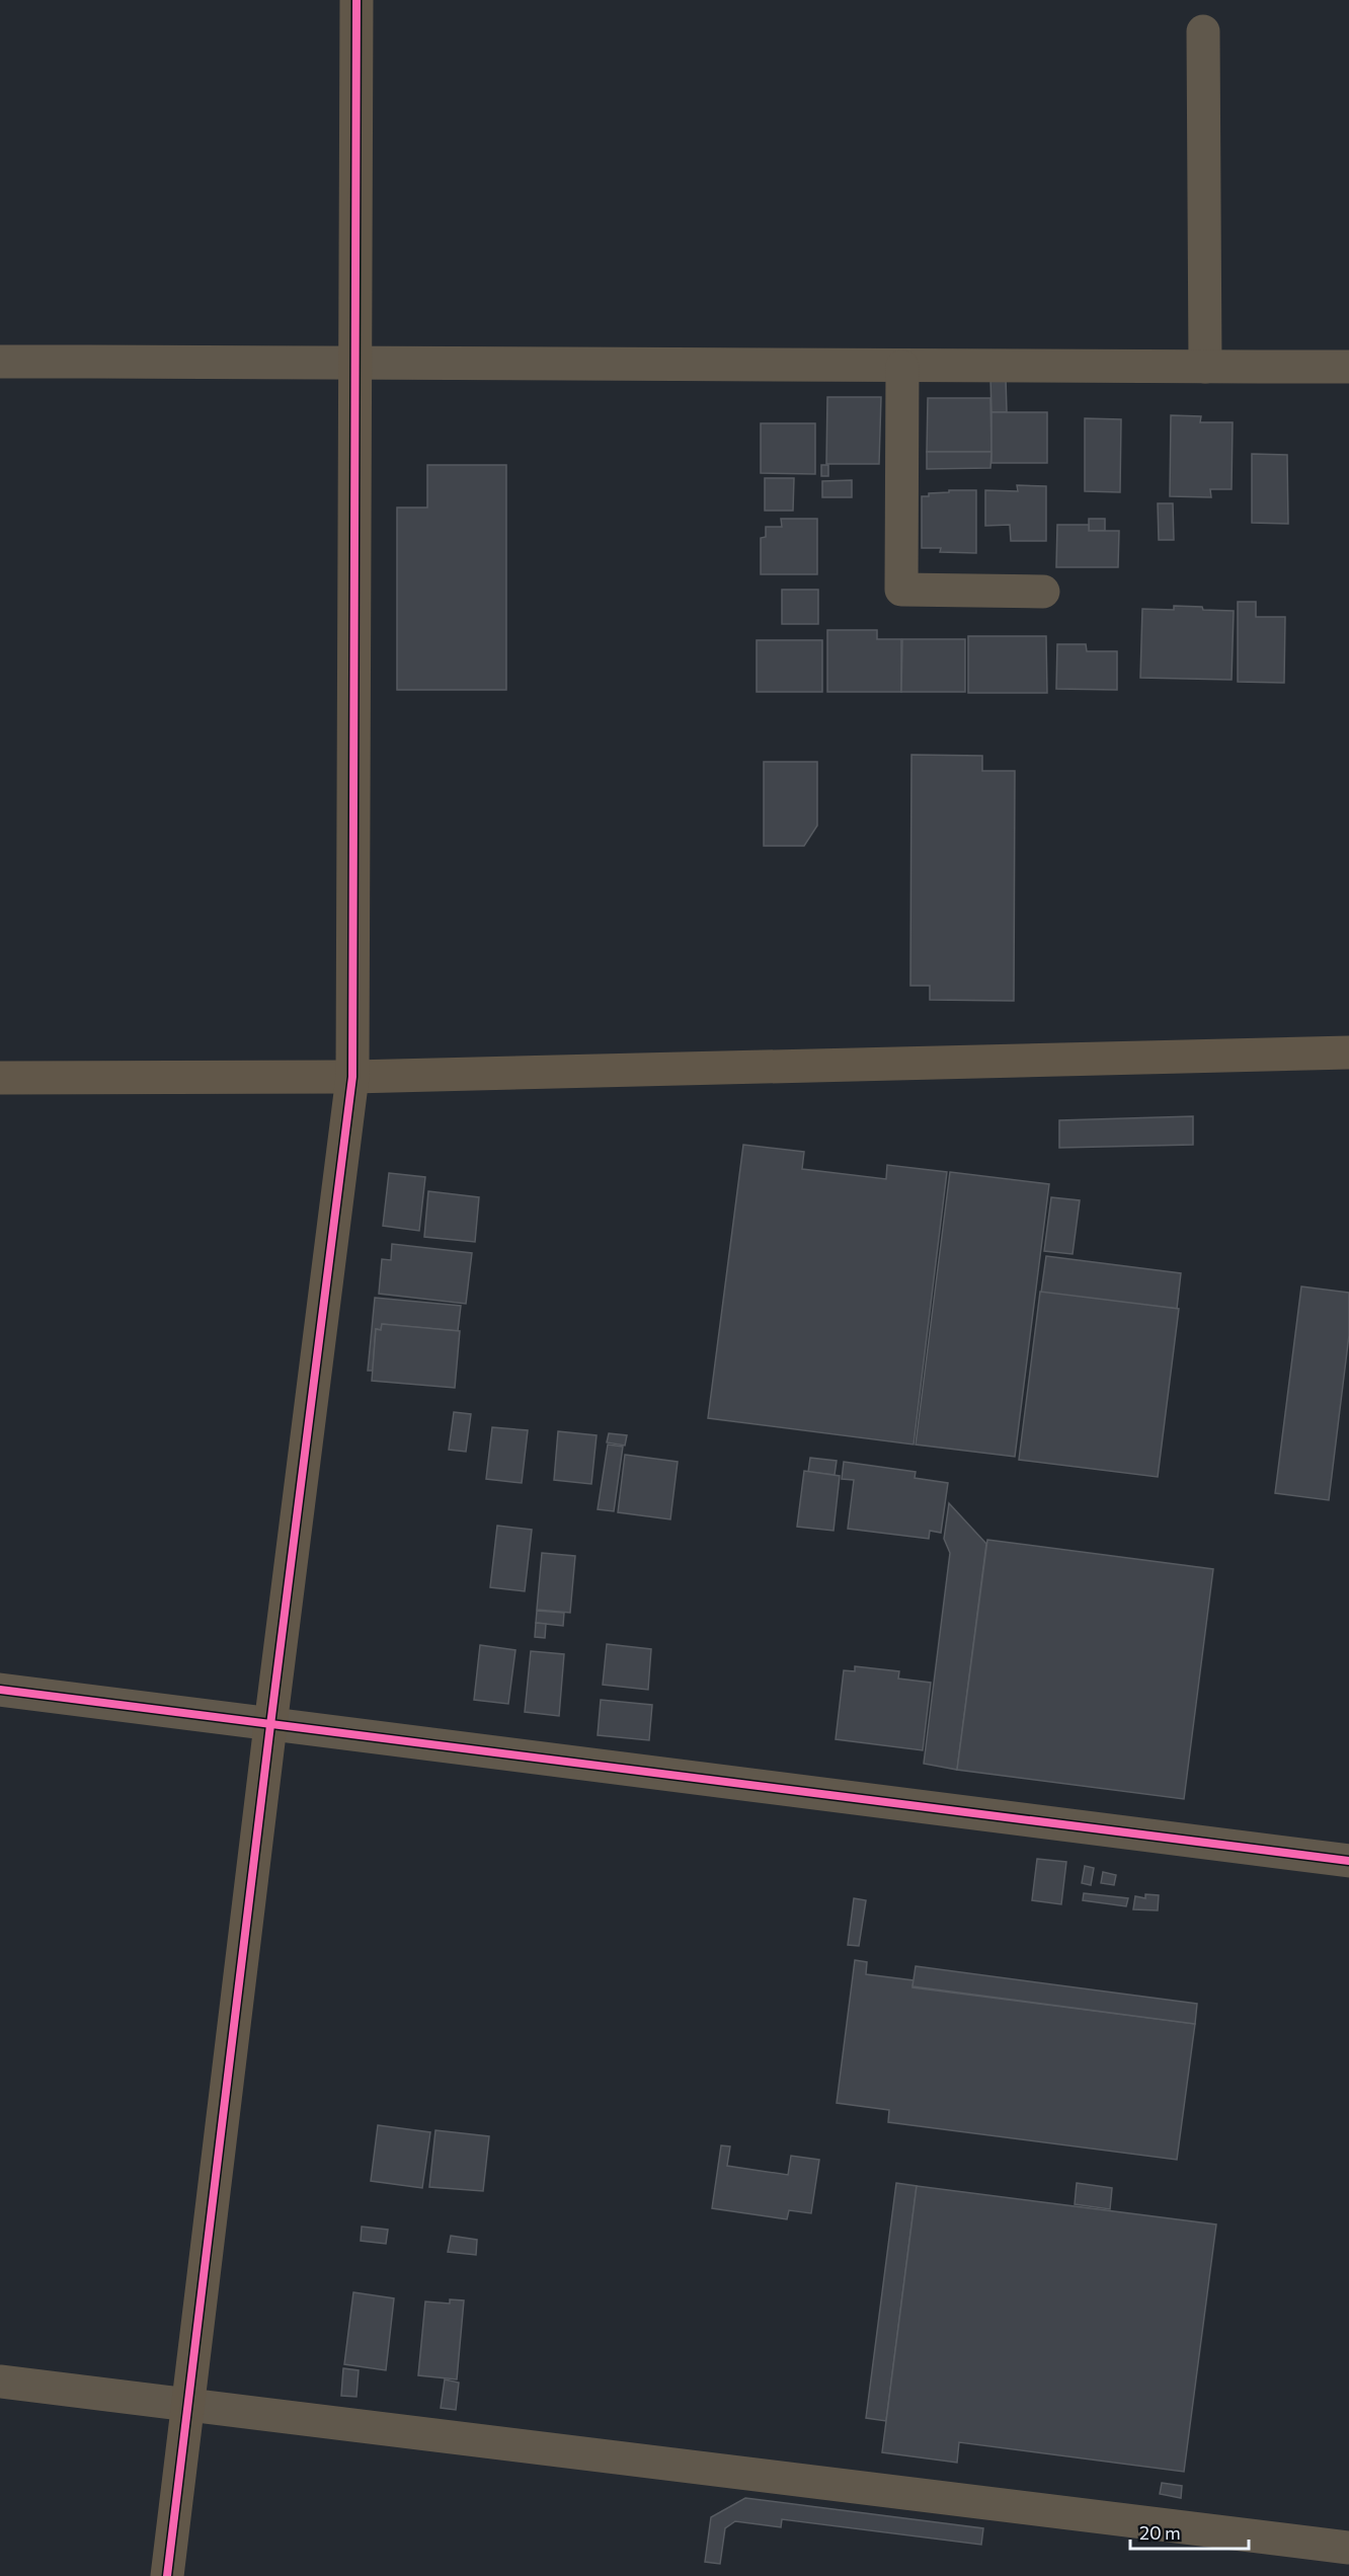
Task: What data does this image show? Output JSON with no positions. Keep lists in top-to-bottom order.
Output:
{
  "scale_bar": "20 m"
}
